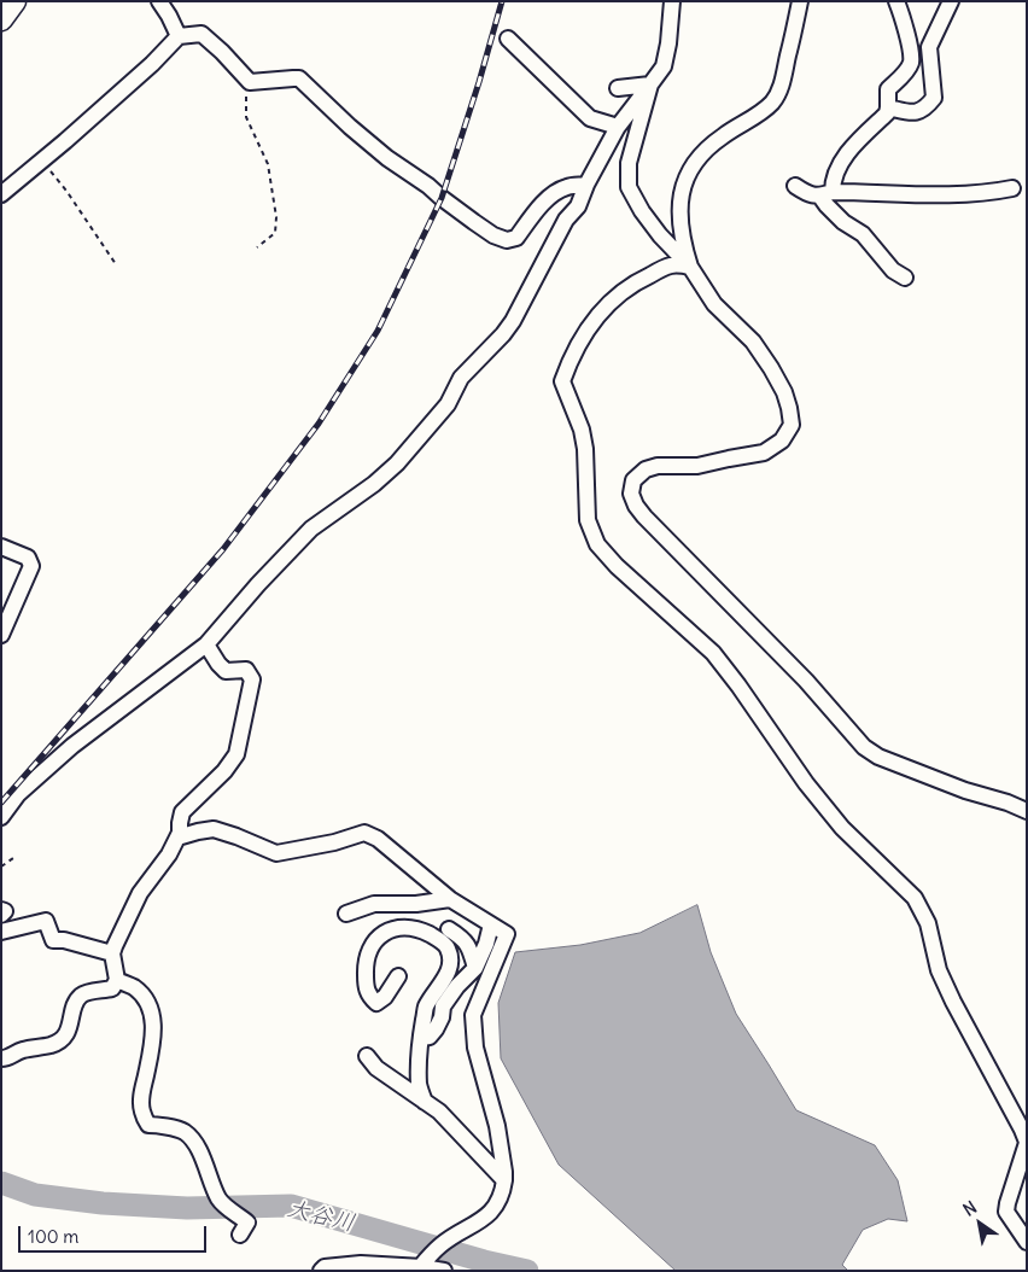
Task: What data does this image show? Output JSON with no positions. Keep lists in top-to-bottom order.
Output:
{
  "water": ["大谷川"],
  "scale_bar": "100 m",
  "north": "top left"
}
